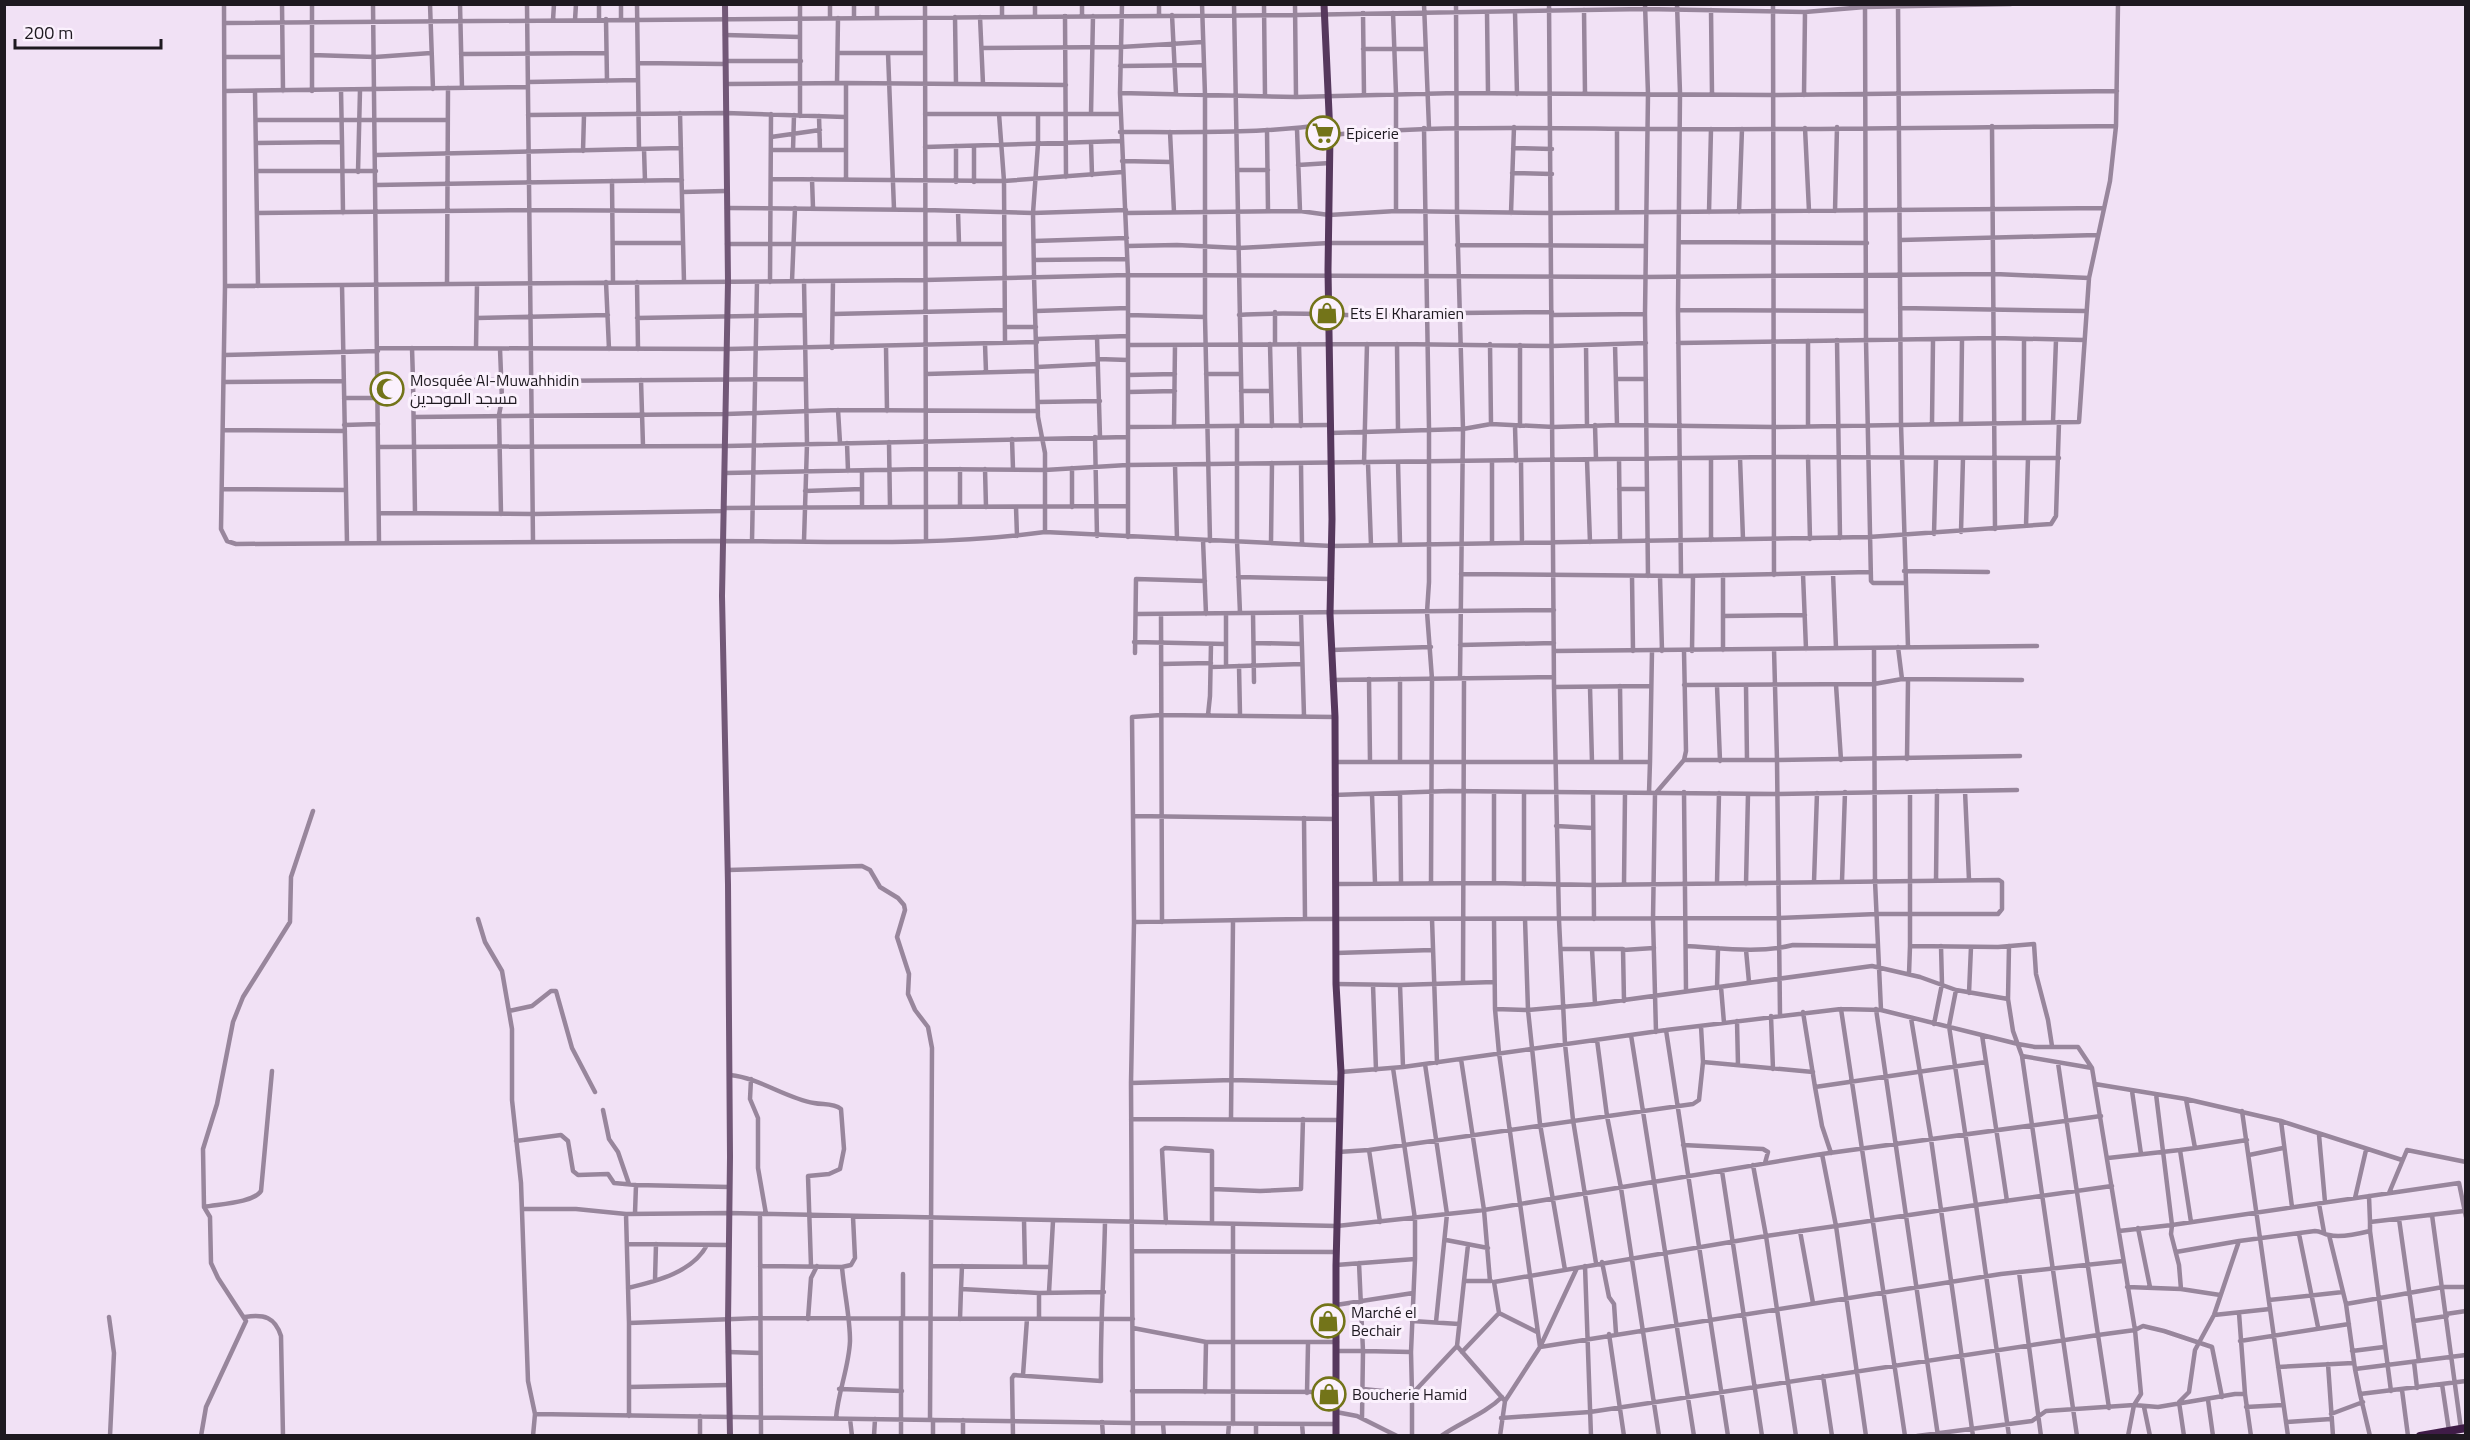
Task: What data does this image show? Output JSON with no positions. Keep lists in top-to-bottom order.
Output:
{
  "places": {
    "supermarket": ["Epicerie"],
    "shop": ["Ets El Kharamien", "Marché el Bechair", "Boucherie Hamid"],
    "mosque": ["Mosquée Al-Muwahhidin مسجد الموحدين"]
  },
  "scale_bar": "200 m"
}
